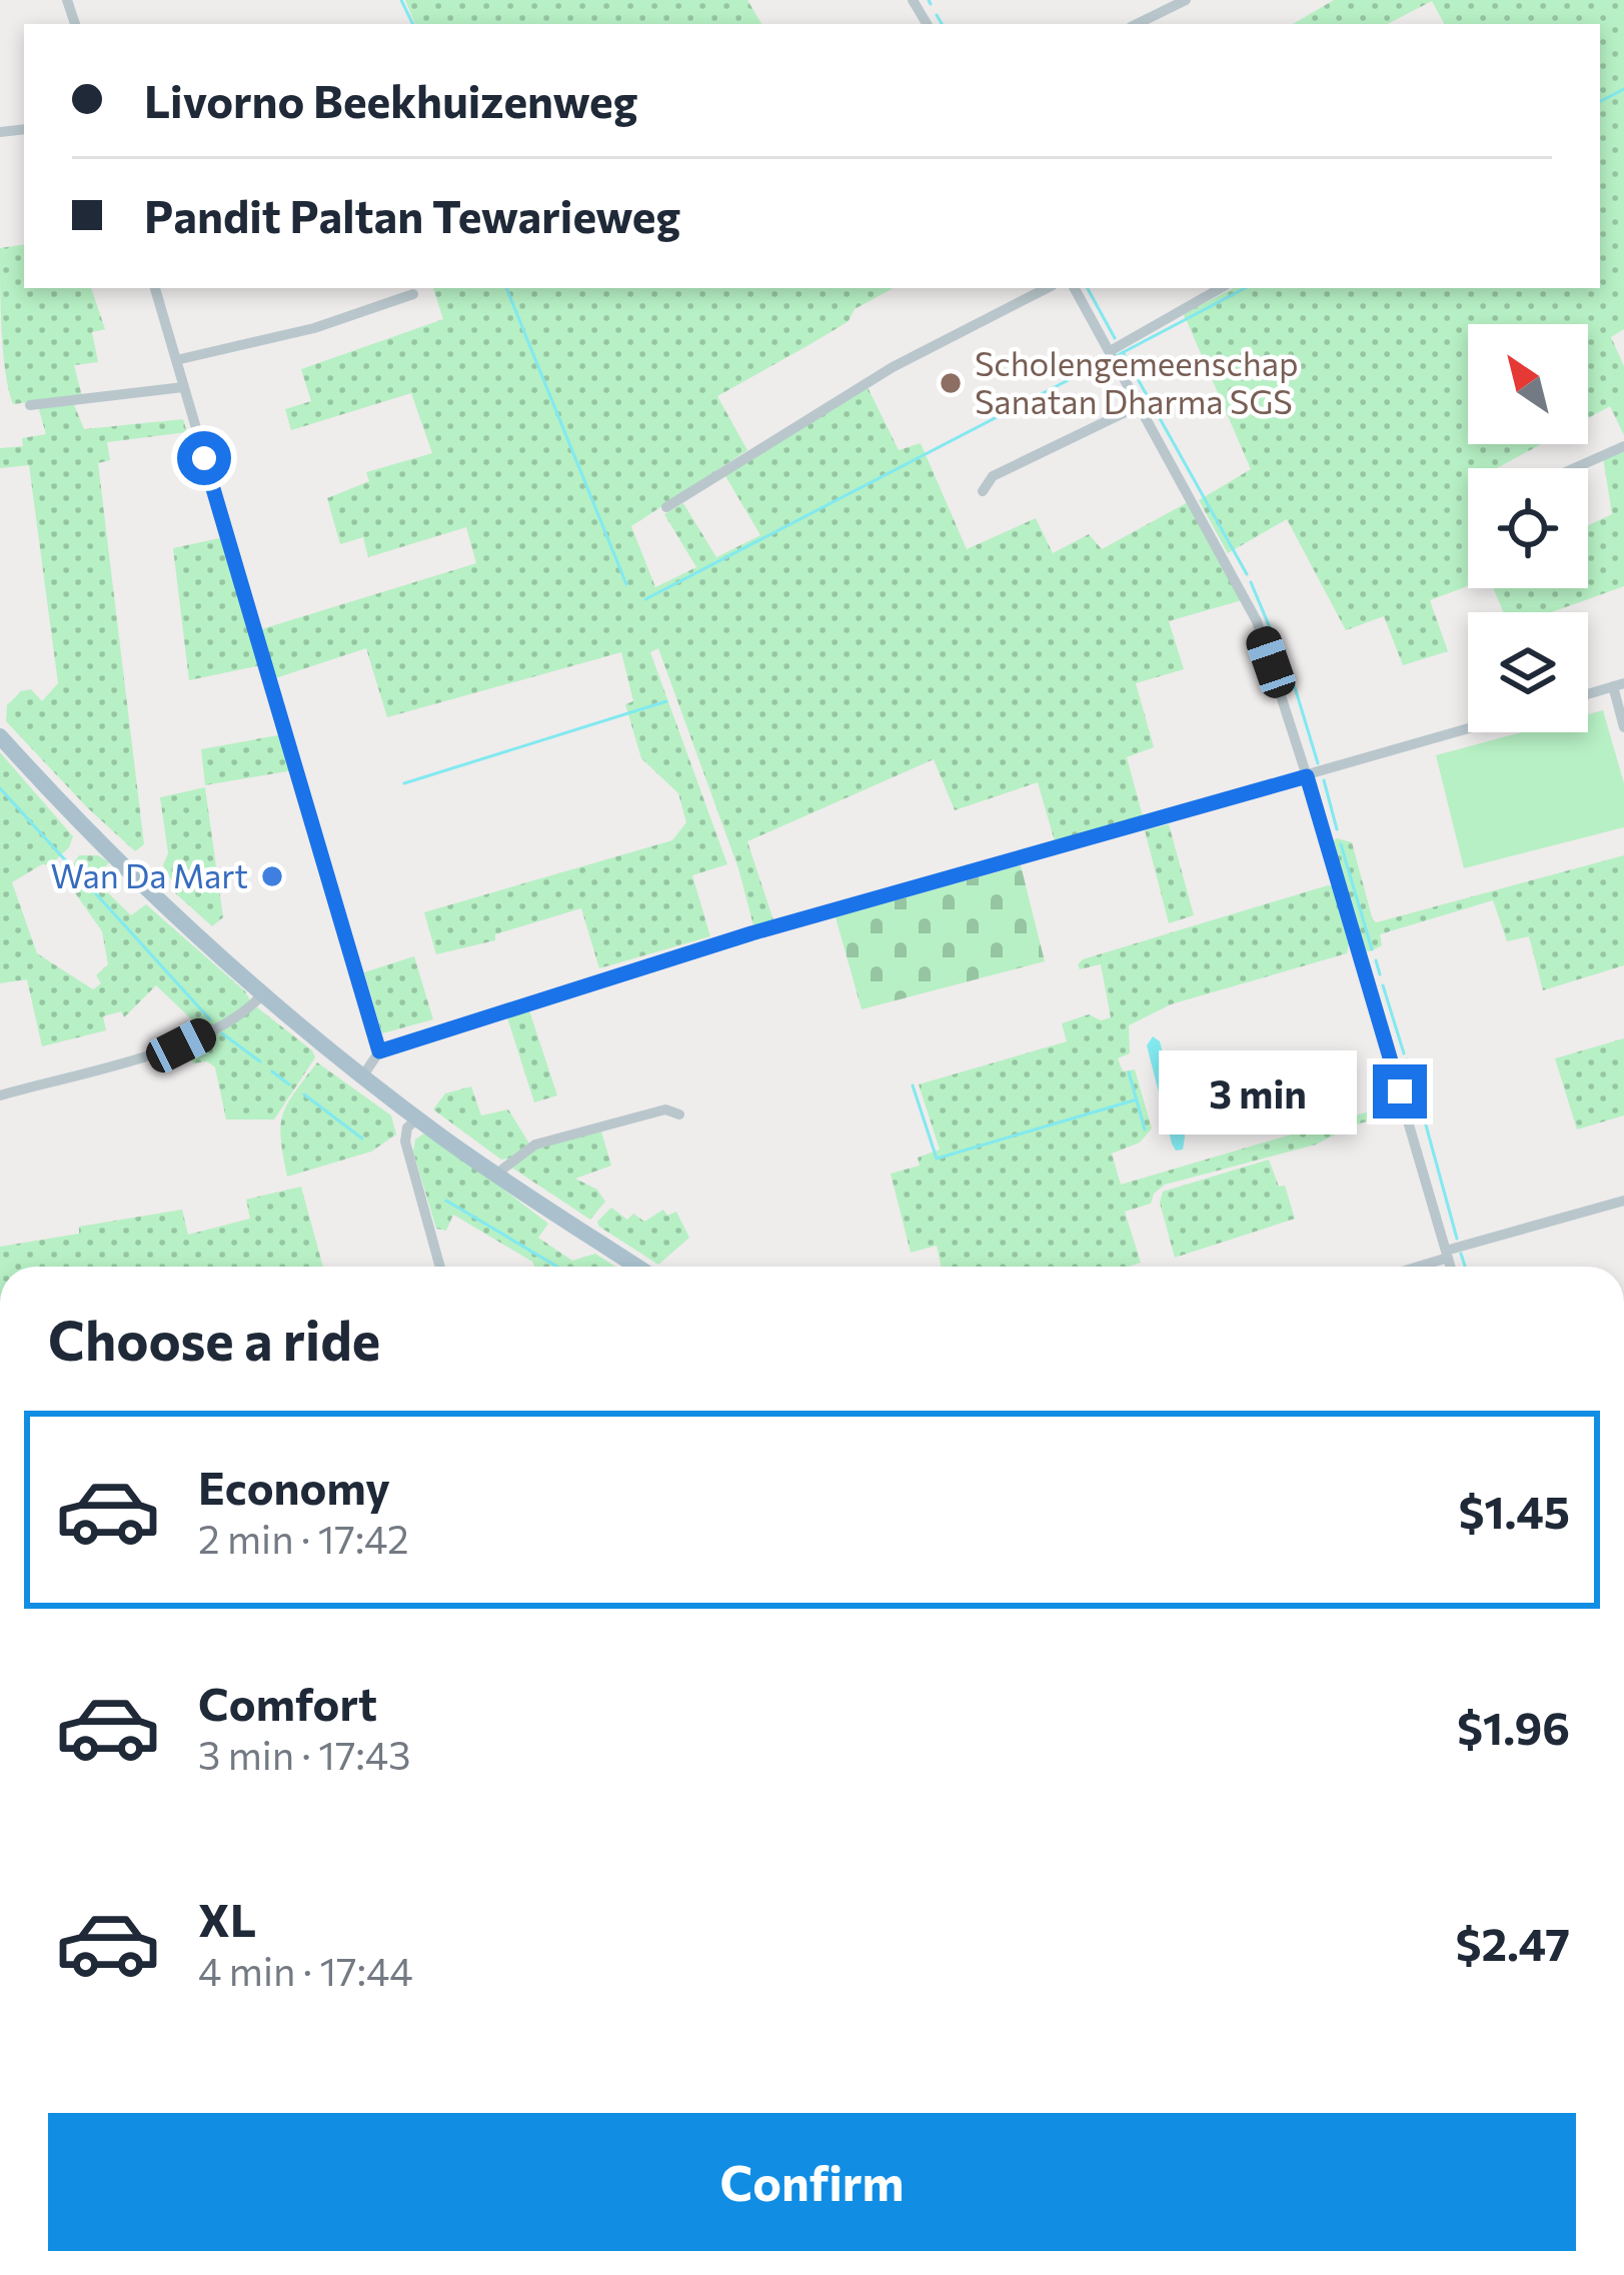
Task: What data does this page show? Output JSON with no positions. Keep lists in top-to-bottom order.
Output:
{
  "places": ["Scholengemeenschap Sanatan Dharma SGS", "Wan Da Mart"],
  "north": "top left",
  "page": {
    "banner": ["Livorno Beekhuizenweg", "Pandit Paltan Tewarieweg"],
    "bubble": "3 min",
    "heading": "Choose a ride",
    "list": [
      {
        "name": "Economy",
        "note": "2 min · 17:42",
        "value": "$1.45"
      },
      {
        "name": "Comfort",
        "note": "3 min · 17:43",
        "value": "$1.96"
      },
      {
        "name": "XL",
        "note": "4 min · 17:44",
        "value": "$2.47"
      }
    ],
    "buttons": "Confirm"
  }
}
